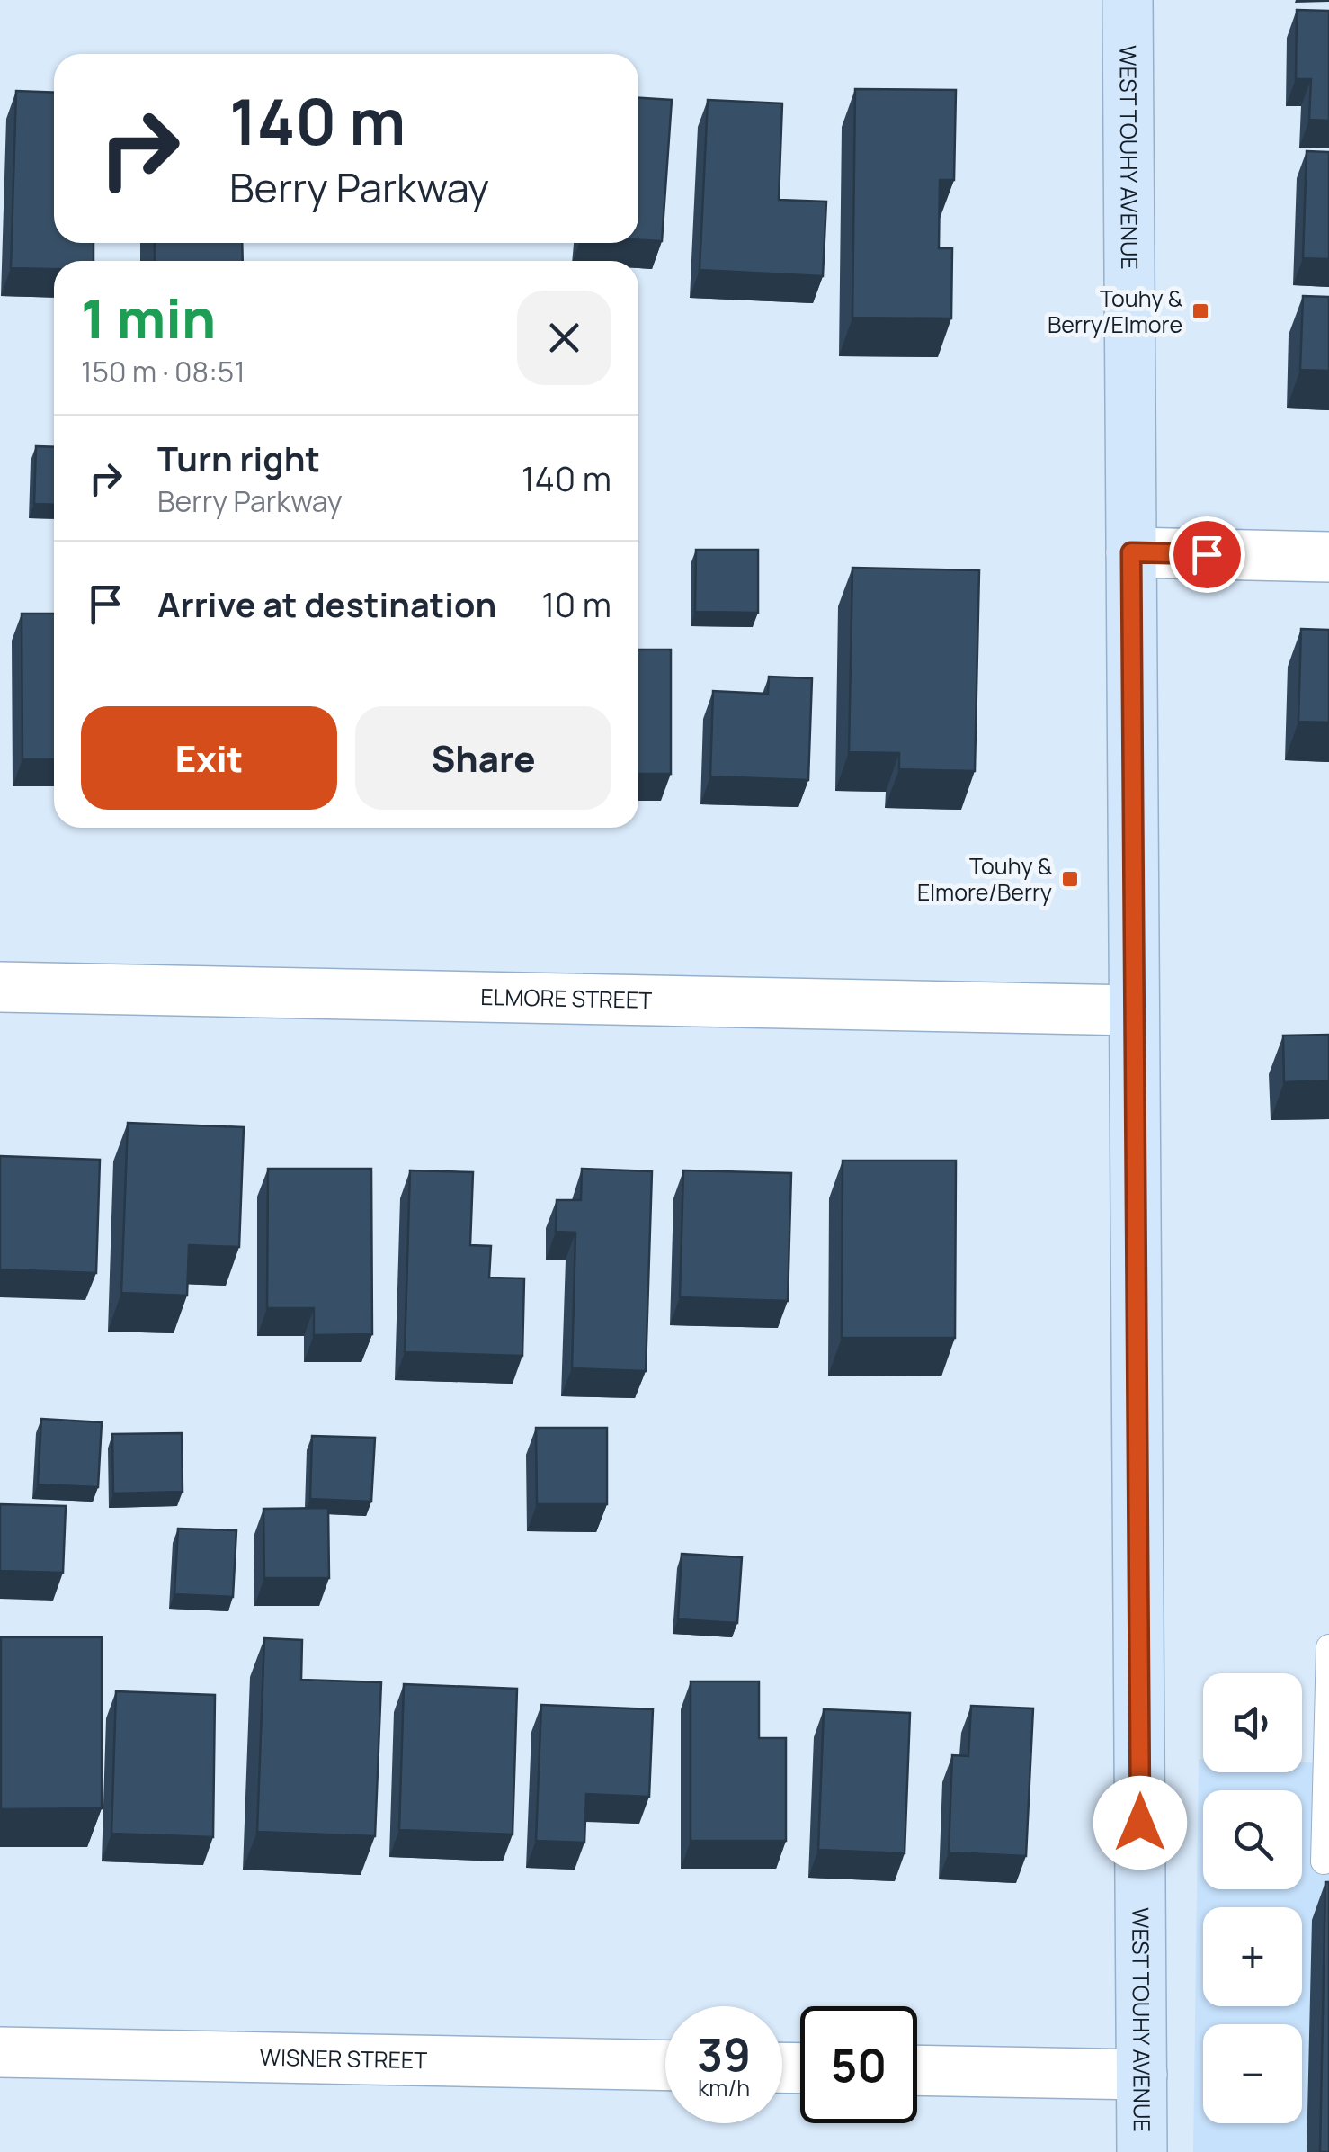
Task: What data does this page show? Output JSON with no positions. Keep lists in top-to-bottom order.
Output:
{
  "streets": {
    "main road": ["WEST TOUHY AVENUE"],
    "street": ["ELMORE STREET", "WISNER STREET"]
  },
  "crossings": [
    ["WEST TOUHY AVENUE", "ELMORE STREET"]
  ],
  "places": {
    "transit": ["Touhy & Berry/Elmore", "Touhy & Elmore/Berry"]
  },
  "page": {
    "turn": ["140 m", "Berry Parkway"],
    "heading": ["1 min", "150 m · 08:51"],
    "list": [
      {
        "name": "Turn right",
        "note": "Berry Parkway",
        "value": "140 m"
      },
      {
        "name": "Arrive at destination",
        "value": "10 m"
      }
    ],
    "buttons": ["Exit", "Share"],
    "map_buttons": ["+", "−"],
    "speed": "39 km/h",
    "limit": "50"
  }
}
